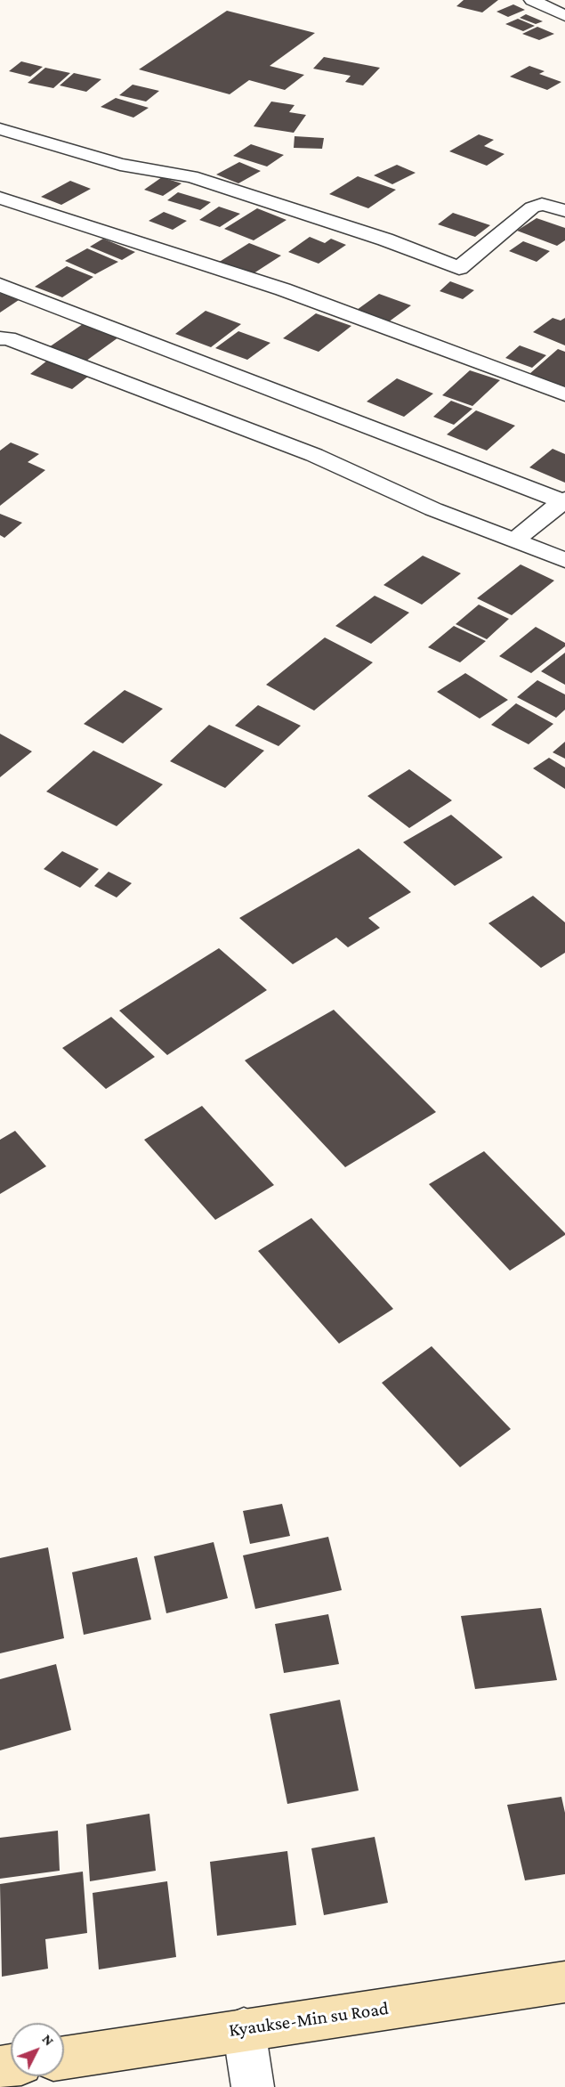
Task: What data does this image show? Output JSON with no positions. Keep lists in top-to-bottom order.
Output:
{
  "streets": {
    "street": ["Kyaukse-Min su Road"]
  },
  "north": "top right"
}
